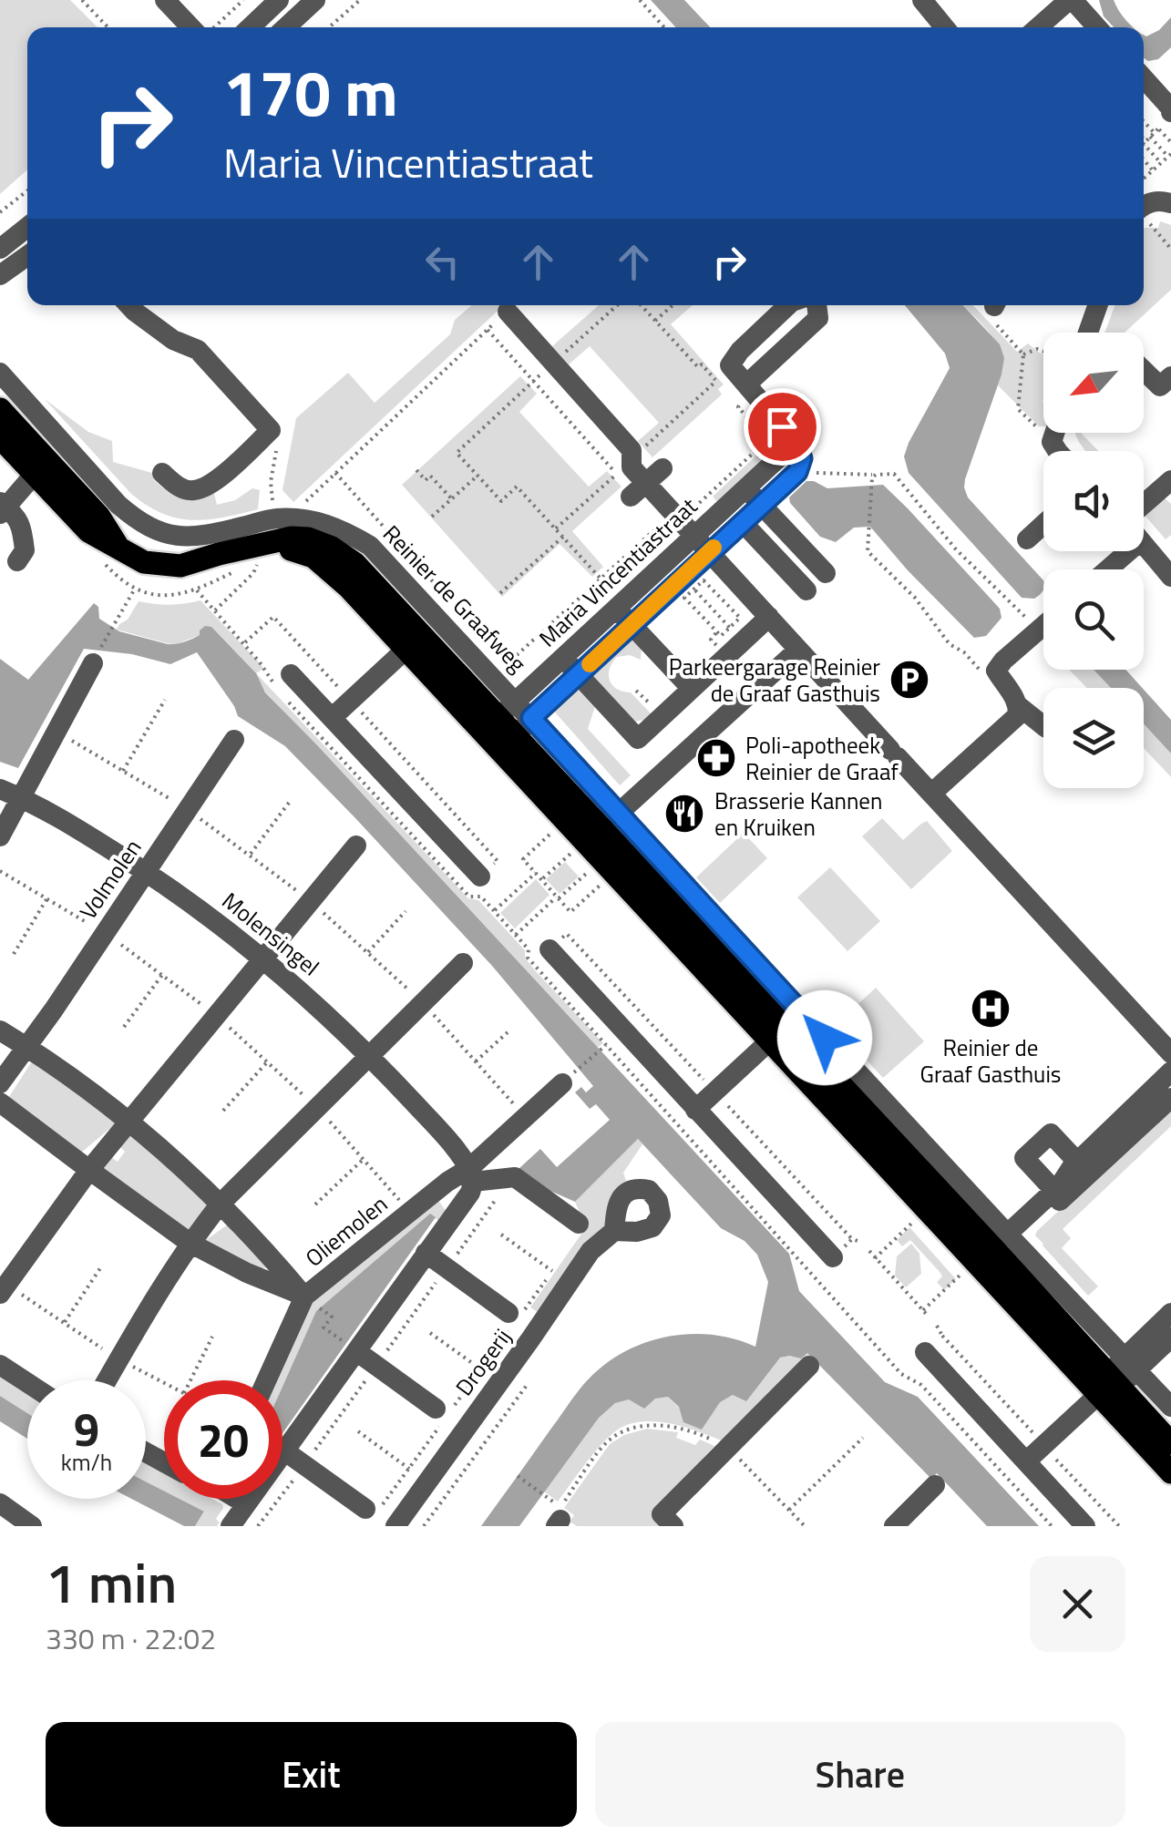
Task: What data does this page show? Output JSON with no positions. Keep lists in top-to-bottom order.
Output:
{
  "streets": {
    "main road": ["Reinier de Graafweg"],
    "street": [
      "Maria Vincentiastraat",
      "Volmolen",
      "Molensingel",
      "Oliemolen",
      "Drogerij"
    ]
  },
  "crossings": [
    ["Maria Vincentiastraat", "Reinier de Graafweg"],
    ["Volmolen", "Molensingel"],
    ["Molensingel", "Oliemolen"]
  ],
  "places": {
    "parking": ["Parkeergarage Reinier de Graaf Gasthuis"],
    "pharmacy": ["Poli-apotheek Reinier de Graaf"],
    "restaurant": ["Brasserie Kannen en Kruiken"],
    "hospital": ["Reinier de Graaf Gasthuis"]
  },
  "north": "bottom left",
  "page": {
    "turn": ["170 m", "Maria Vincentiastraat"],
    "speed": "9 km/h",
    "limit": "20",
    "heading": ["1 min", "330 m · 22:02"],
    "buttons": ["Exit", "Share"]
  }
}
